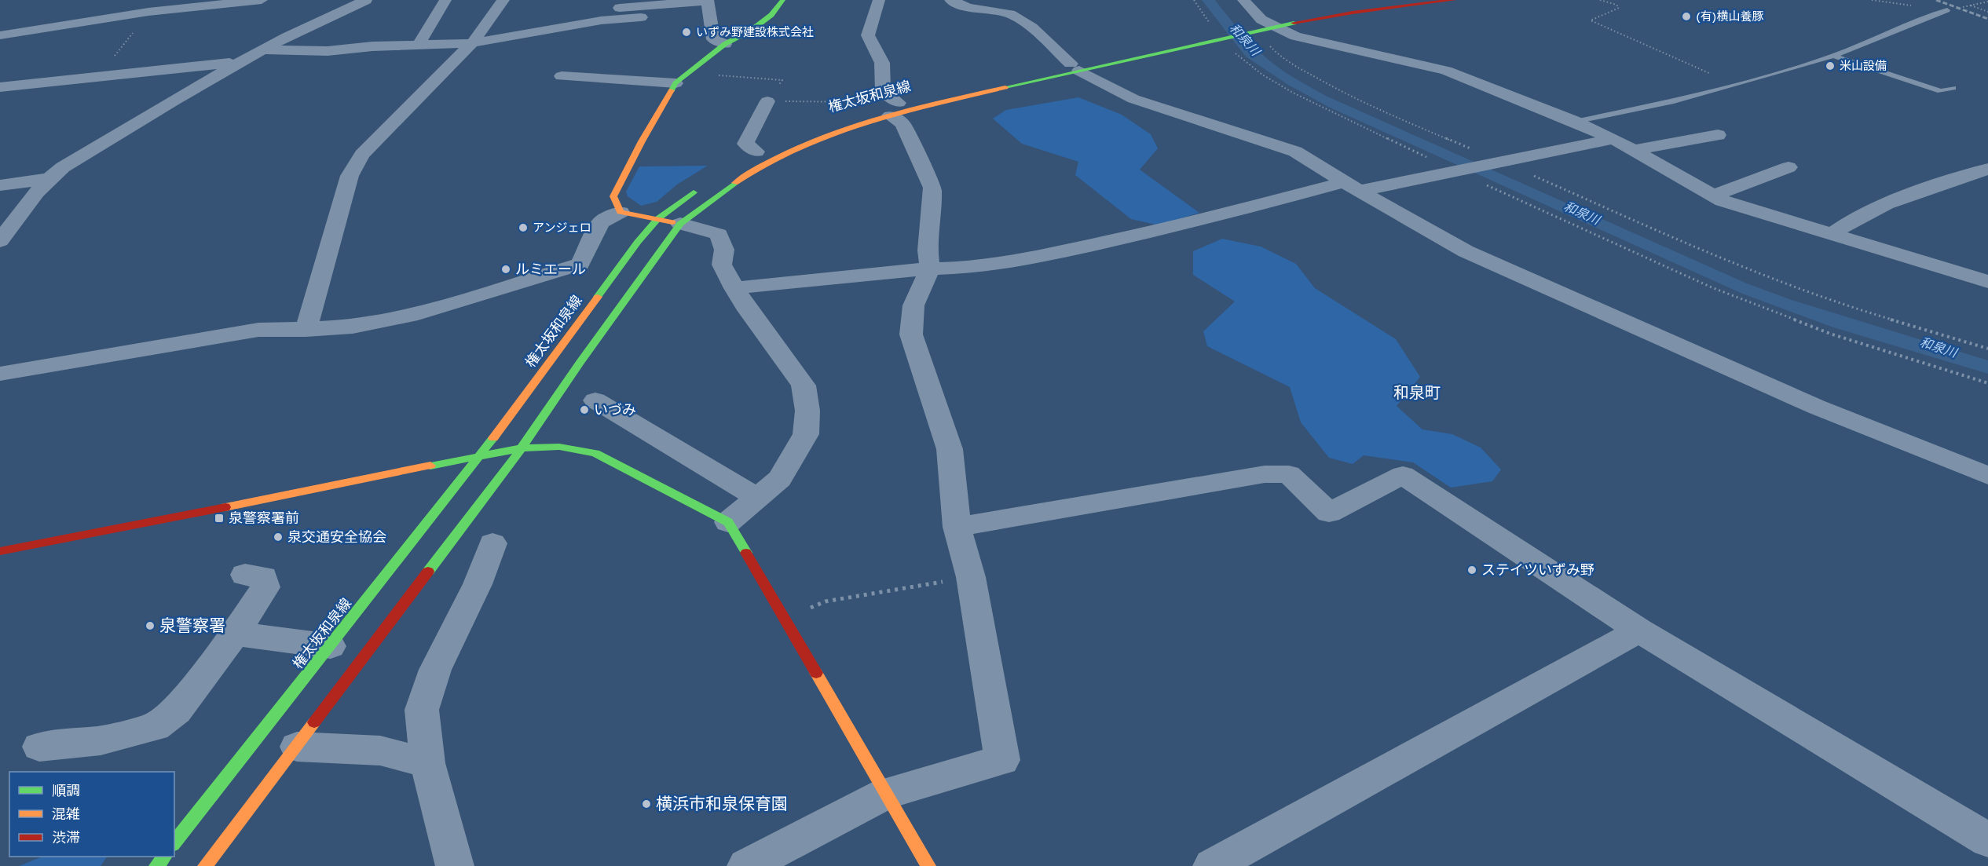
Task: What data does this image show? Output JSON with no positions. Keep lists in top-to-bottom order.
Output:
{
  "streets": {
    "street": ["権太坂和泉線"]
  },
  "districts": ["和泉町"],
  "water": ["和泉川"],
  "places": {
    "other": [
      "(有)横山養豚",
      "いずみ野建設株式会社",
      "米山設備",
      "アンジェロ",
      "ルミエール",
      "いづみ",
      "泉交通安全協会",
      "ステイツいずみ野",
      "泉警察署",
      "横浜市和泉保育園"
    ],
    "transit": ["泉警察署前"]
  },
  "legend": ["順調", "混雑", "渋滞"]
}
